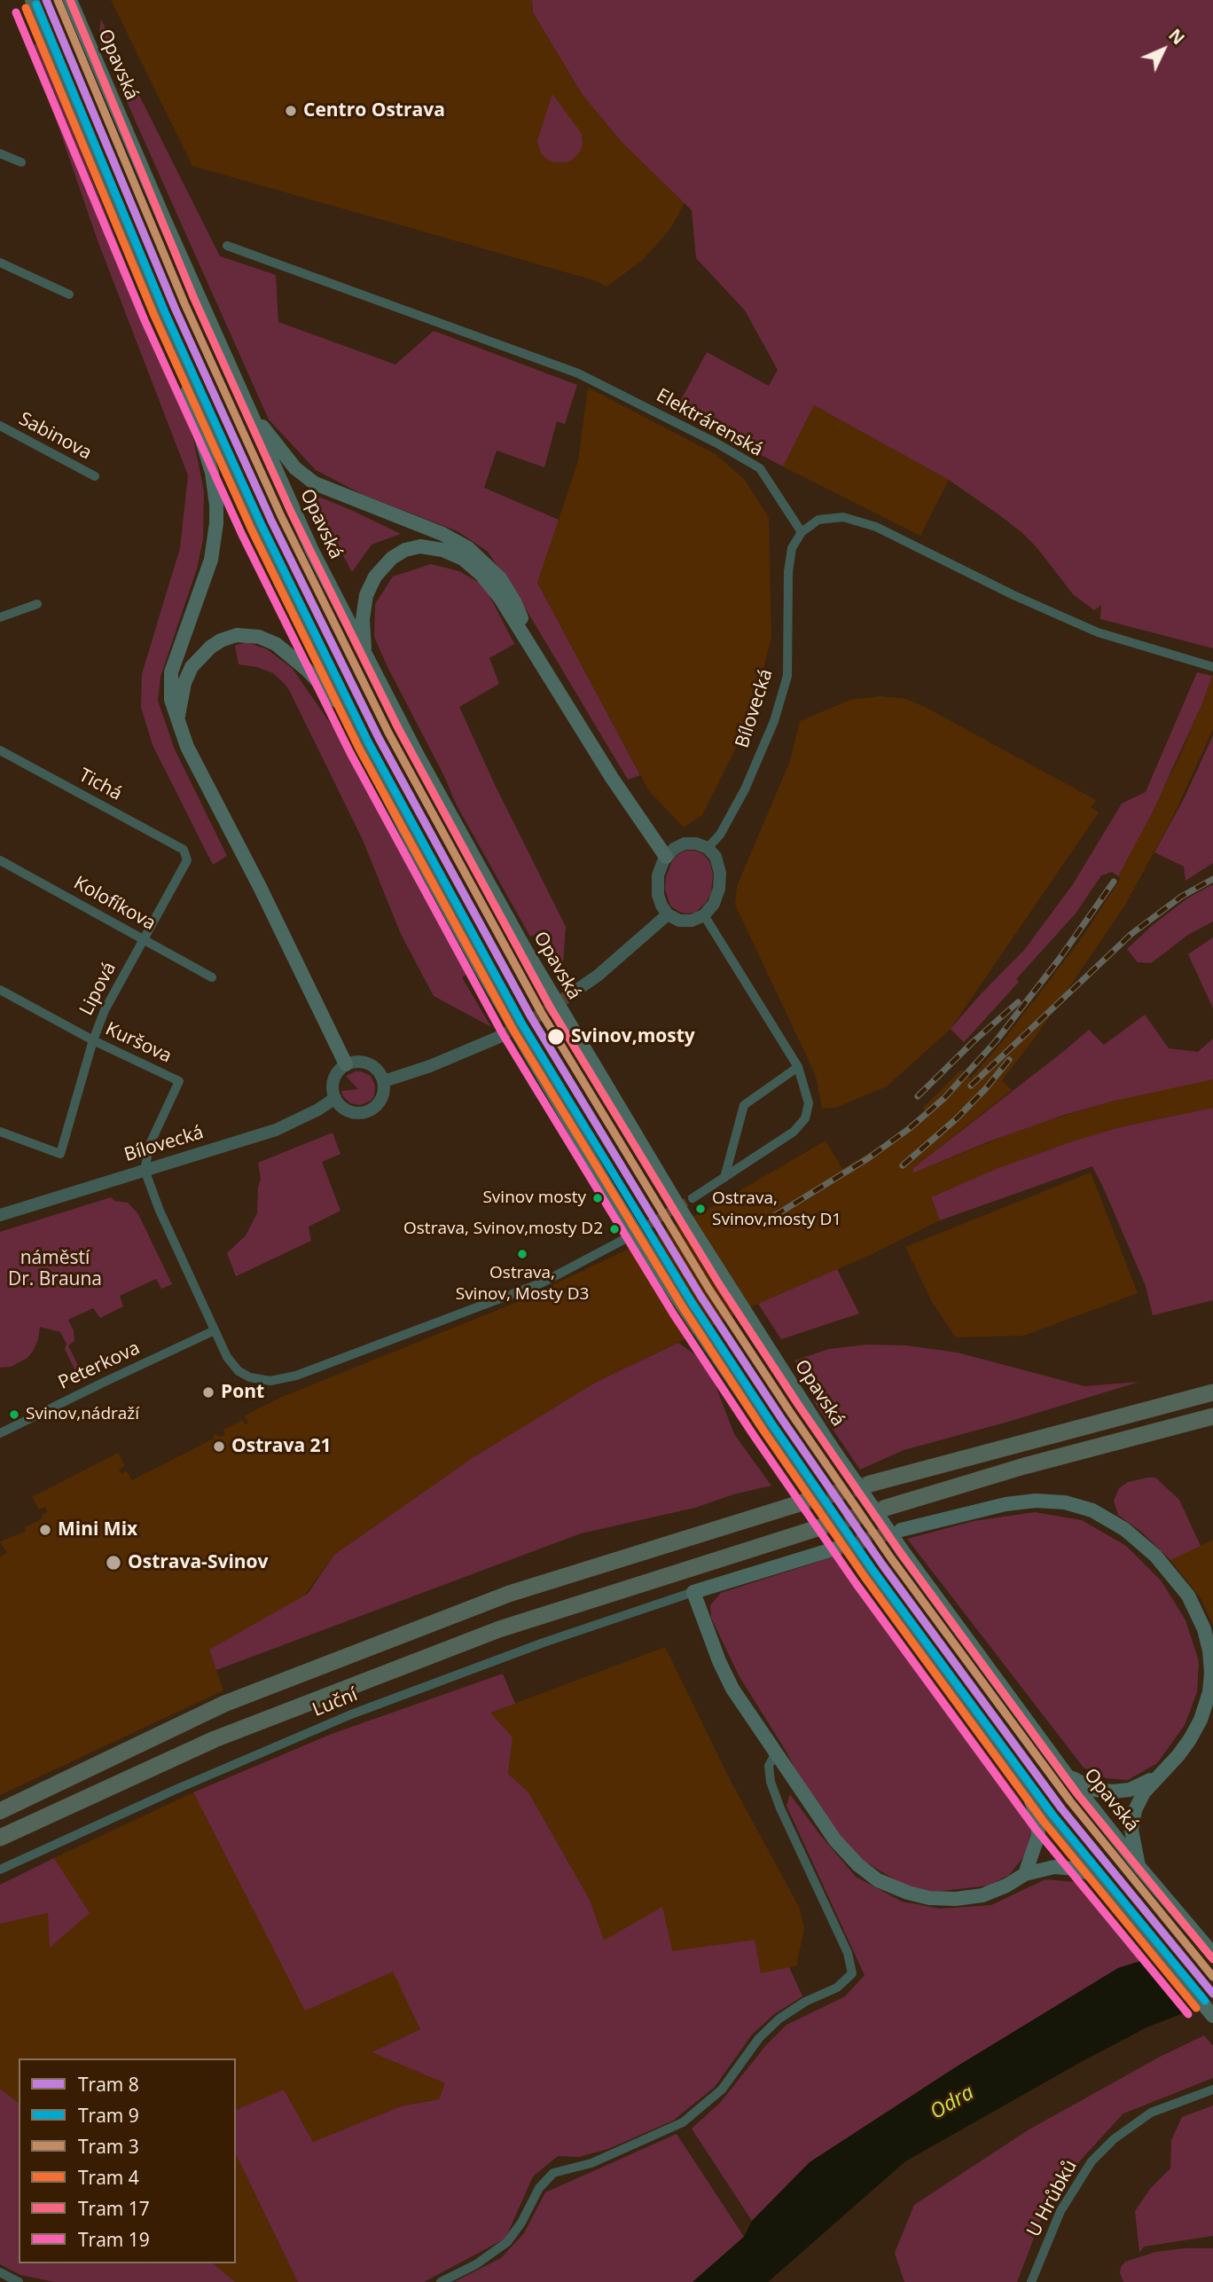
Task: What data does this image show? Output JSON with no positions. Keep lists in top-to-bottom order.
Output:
{
  "streets": {
    "main road": ["Opavská"],
    "street": [
      "Elektrárenská",
      "Sabinova",
      "Bílovecká",
      "Tichá",
      "Kolofíkova",
      "Lipová",
      "Kuršova",
      "Peterkova",
      "Luční",
      "U Hrůbků"
    ]
  },
  "crossings": [
    ["Elektrárenská", "Bílovecká"],
    ["Bílovecká", "Kuršova"],
    ["Tichá", "Lipová"],
    ["Kolofíkova", "Lipová"],
    ["Lipová", "Kuršova"]
  ],
  "water": ["Odra"],
  "parks": ["náměstí Dr. Brauna"],
  "places": [
    "Centro Ostrava",
    "Svinov,mosty",
    "Svinov mosty",
    "Ostrava, Svinov,mosty D1",
    "Ostrava, Svinov,mosty D2",
    "Ostrava, Svinov, Mosty D3",
    "Pont",
    "Svinov,nádraží",
    "Ostrava 21",
    "Mini Mix",
    "Ostrava-Svinov"
  ],
  "lines": [
    "tram line 8",
    "tram line 3",
    "tram line 17",
    "tram line 9",
    "tram line 4",
    "tram line 19"
  ],
  "legend": [
    "Tram 8",
    "Tram 9",
    "Tram 3",
    "Tram 4",
    "Tram 17",
    "Tram 19"
  ],
  "north": "top right"
}
